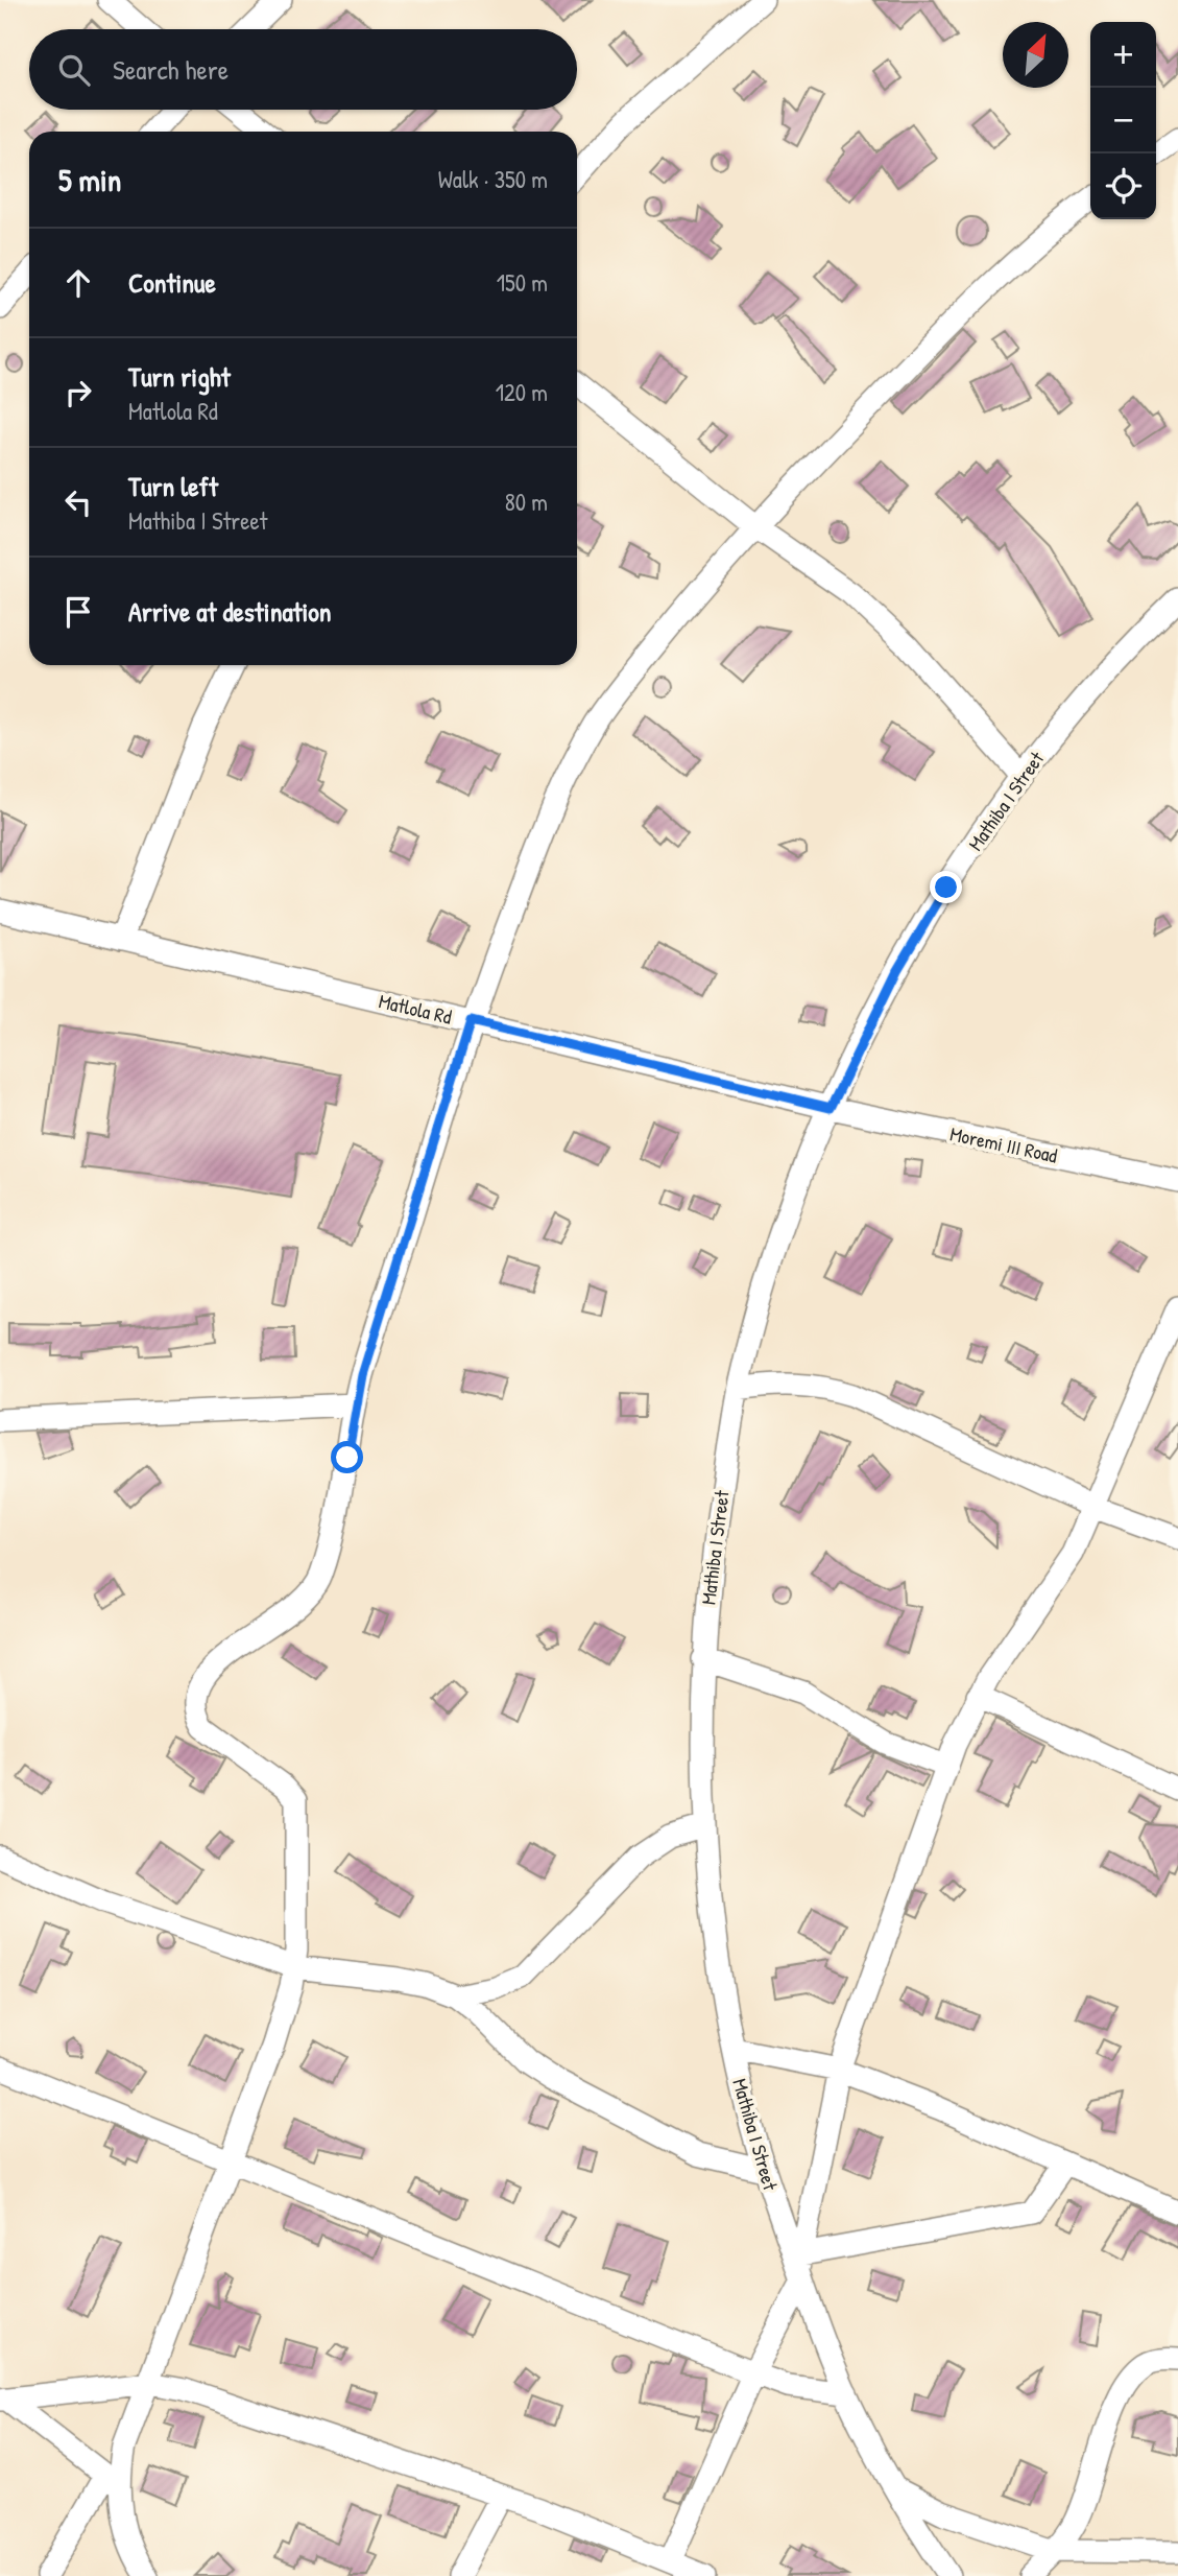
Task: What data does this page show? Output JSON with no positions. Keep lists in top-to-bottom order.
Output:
{
  "streets": {
    "street": ["Mathiba I Street", "Matlola Rd", "Moremi III Road"]
  },
  "crossings": [
    ["Mathiba I Street", "Matlola Rd"],
    ["Mathiba I Street", "Moremi III Road"],
    ["Matlola Rd", "Moremi III Road"]
  ],
  "north": "top right",
  "page": {
    "map_buttons": ["+", "−"],
    "search": "Search here",
    "heading": ["5 min", "Walk · 350 m"],
    "list": [
      ["Continue", "150 m"],
      ["Turn right", "Matlola Rd", "120 m"],
      ["Turn left", "Mathiba I Street", "80 m"],
      "Arrive at destination"
    ]
  }
}
